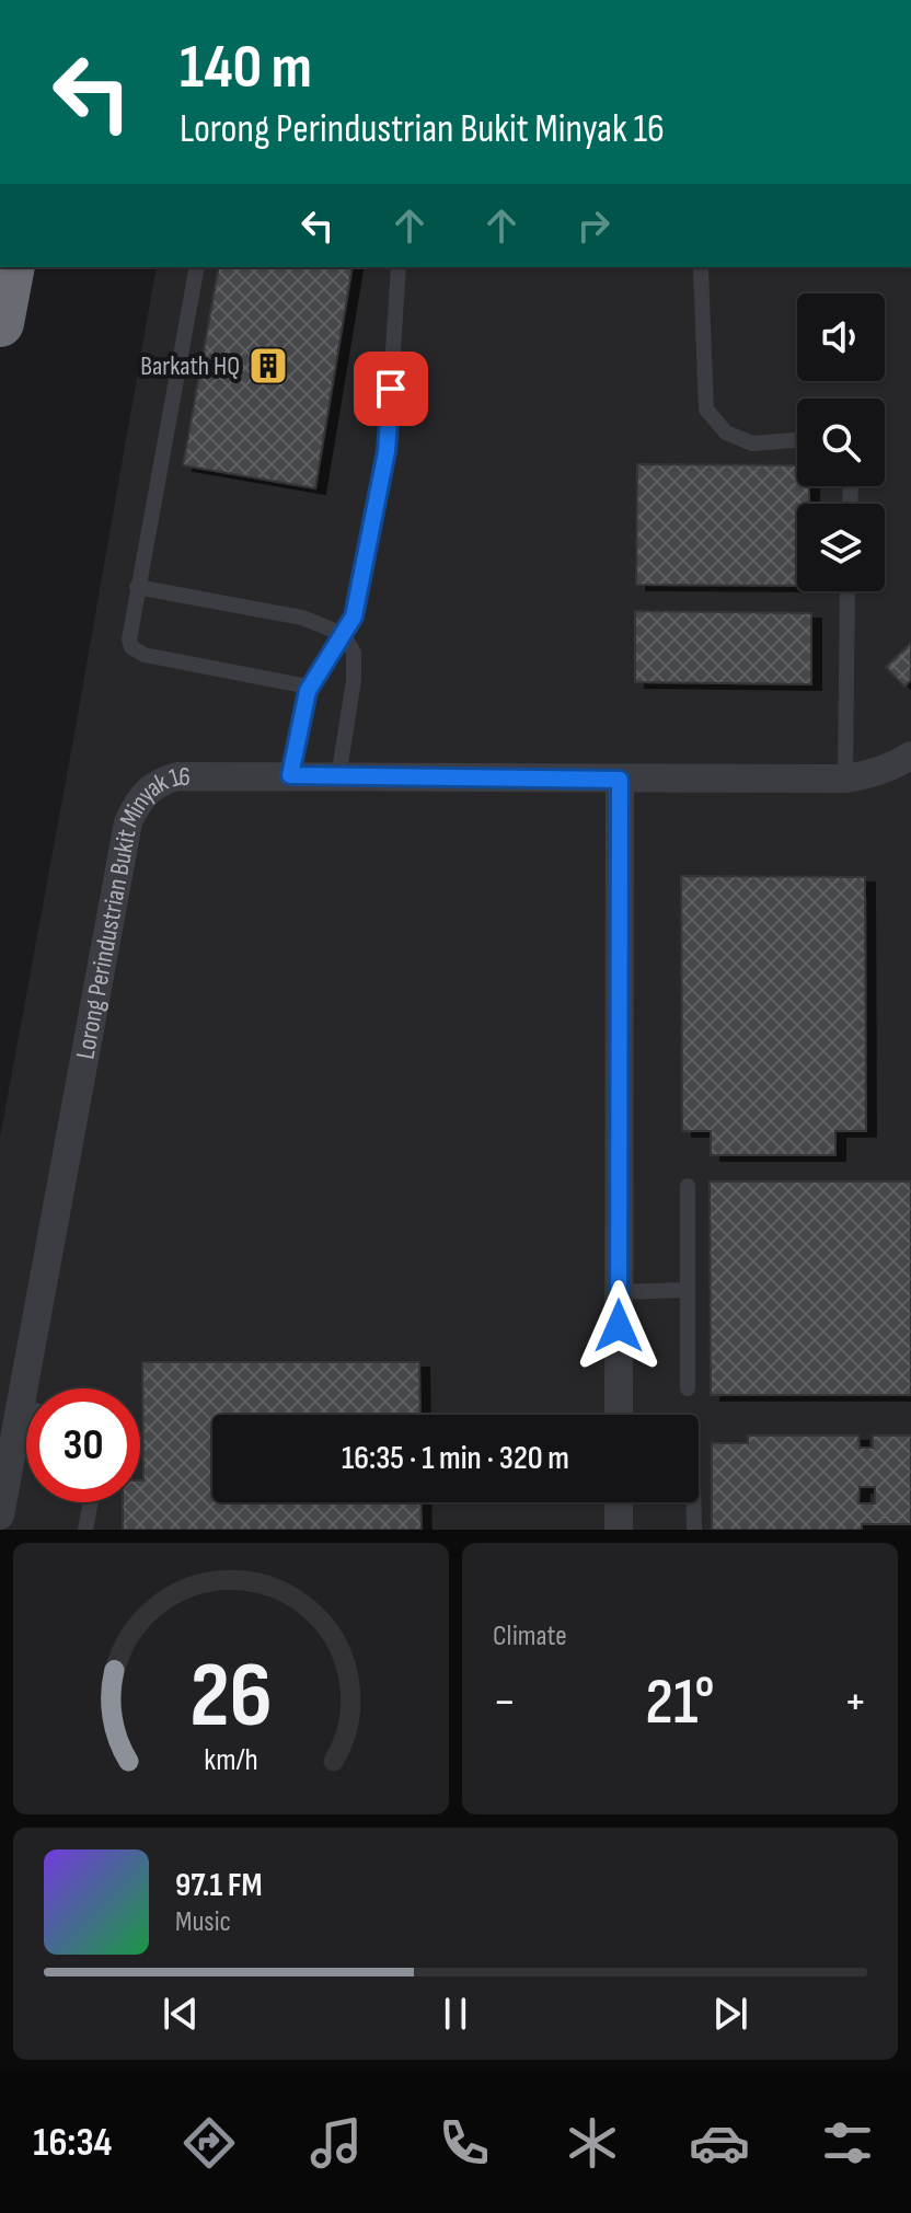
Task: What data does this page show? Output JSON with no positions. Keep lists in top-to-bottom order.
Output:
{
  "streets": {
    "street": ["Lorong Perindustrian Bukit Minyak 16"]
  },
  "places": {
    "building": ["Barkath HQ"]
  },
  "page": {
    "turn": ["140 m", "Lorong Perindustrian Bukit Minyak 16"],
    "limit": "30",
    "trip": "16:35 · 1 min · 320 m",
    "tile": "Climate",
    "heat": ["−", "21°", "+"],
    "song": ["97.1 FM", "Music"],
    "tabs": "16:34",
    "gauge": ["26", "km/h"]
  }
}
